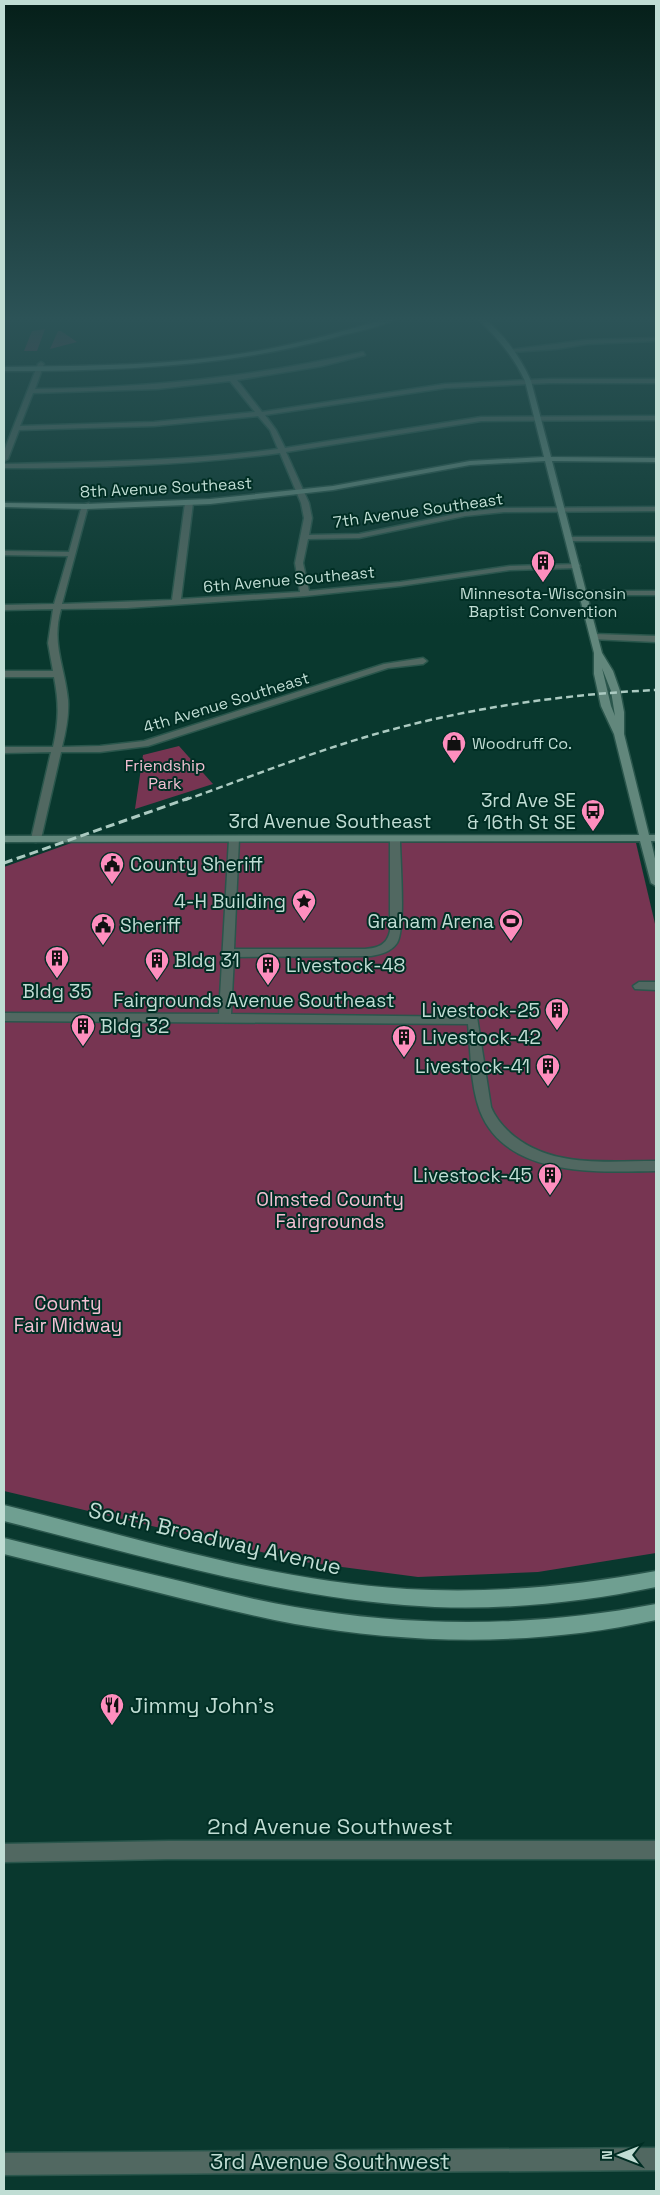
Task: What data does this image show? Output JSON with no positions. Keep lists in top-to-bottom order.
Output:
{
  "streets": {
    "main road": ["South Broadway Avenue"],
    "street": [
      "8th Avenue Southeast",
      "7th Avenue Southeast",
      "6th Avenue Southeast",
      "4th Avenue Southeast",
      "3rd Avenue Southeast",
      "Fairgrounds Avenue Southeast",
      "2nd Avenue Southwest",
      "3rd Avenue Southwest"
    ]
  },
  "parks": ["Friendship Park", "Olmsted County Fairgrounds", "County Fair Midway"],
  "places": {
    "building": [
      "Minnesota-Wisconsin Baptist Convention",
      "Bldg 35",
      "Bldg 31",
      "Livestock-48",
      "Livestock-25",
      "Bldg 32",
      "Livestock-42",
      "Livestock-41",
      "Livestock-45"
    ],
    "shop": ["Woodruff Co."],
    "bus stop": ["3rd Ave SE & 16th St SE"],
    "public building": ["County Sheriff", "Sheriff"],
    "place": ["4-H Building"],
    "sports": ["Graham Arena"],
    "restaurant": ["Jimmy John's"]
  },
  "north": "left"
}
